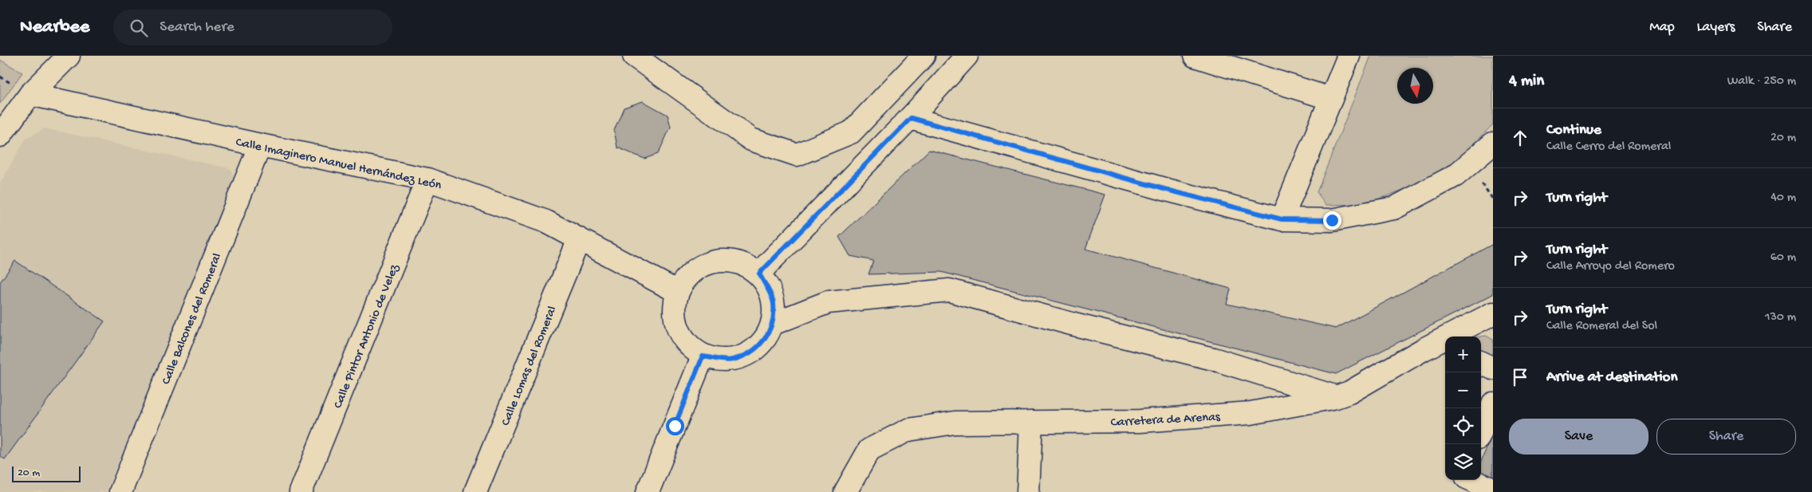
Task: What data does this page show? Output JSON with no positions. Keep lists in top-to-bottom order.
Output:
{
  "streets": {
    "street": [
      "Calle Imaginero Manuel Hernández León",
      "Calle Balcones del Romeral",
      "Calle Pintor Antonio de Velez",
      "Calle Lomas del Romeral",
      "Carretera de Arenas"
    ]
  },
  "crossings": [
    ["Calle Imaginero Manuel Hernández León", "Calle Balcones del Romeral"],
    ["Calle Imaginero Manuel Hernández León", "Calle Pintor Antonio de Velez"],
    ["Calle Imaginero Manuel Hernández León", "Calle Lomas del Romeral"]
  ],
  "scale_bar": "20 m",
  "north": "bottom",
  "page": {
    "header": "Nearbee",
    "search": "Search here",
    "nav": ["Map", "Layers", "Share"],
    "heading": ["4 min", "Walk · 250 m"],
    "list": [
      ["Continue", "Calle Cerro del Romeral", "20 m"],
      ["Turn right", "40 m"],
      ["Turn right", "Calle Arroyo del Romero", "60 m"],
      ["Turn right", "Calle Romeral del Sol", "130 m"],
      "Arrive at destination"
    ],
    "map_buttons": ["+", "−"],
    "buttons": ["Save", "Share"],
    "scale": "20 m"
  }
}
